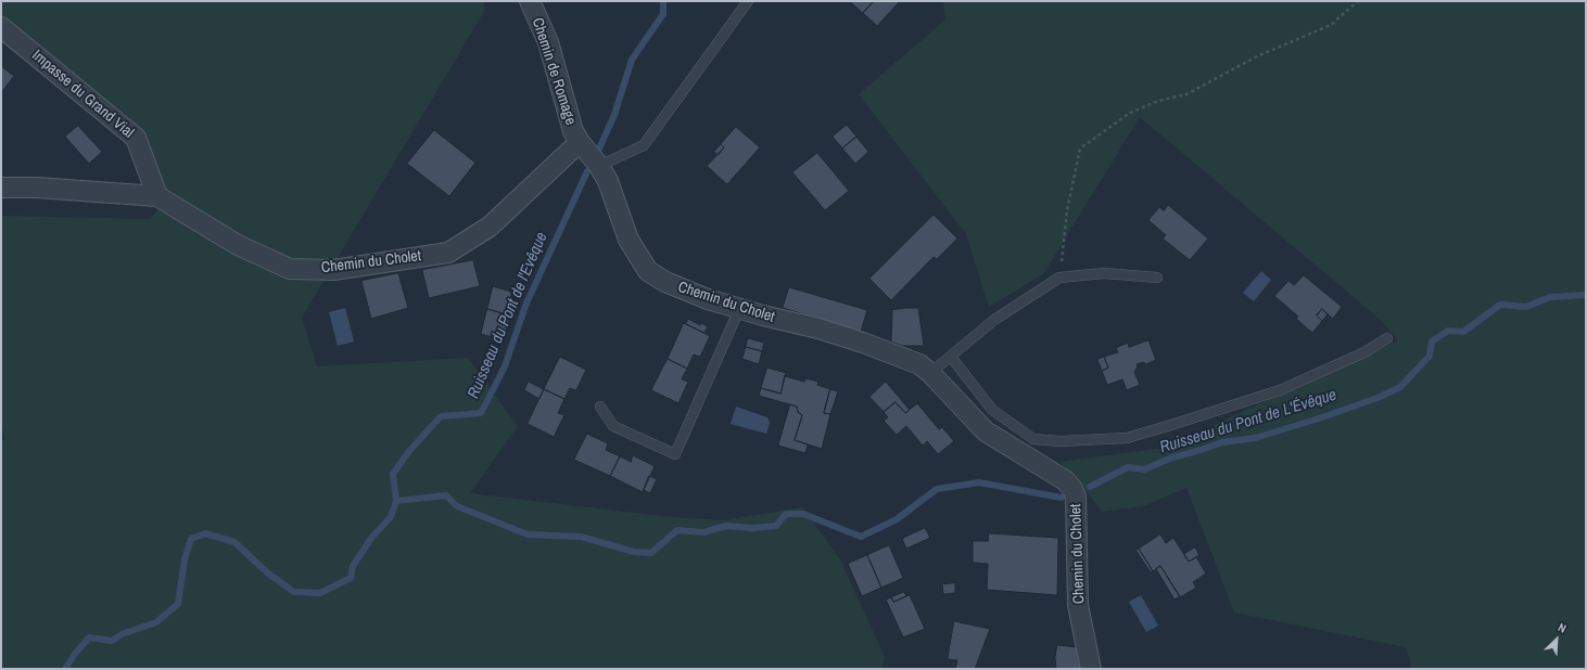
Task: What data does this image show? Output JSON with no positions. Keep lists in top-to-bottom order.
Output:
{
  "streets": {
    "street": ["Chemin de Romage", "Impasse du Grand Vial", "Chemin du Cholet"]
  },
  "crossings": [
    ["Chemin de Romage", "Chemin du Cholet"],
    ["Impasse du Grand Vial", "Chemin du Cholet"]
  ],
  "water": ["Ruisseau du Pont de l'Evêque", "Ruisseau du Pont de L'Évêque"],
  "north": "top right"
}
